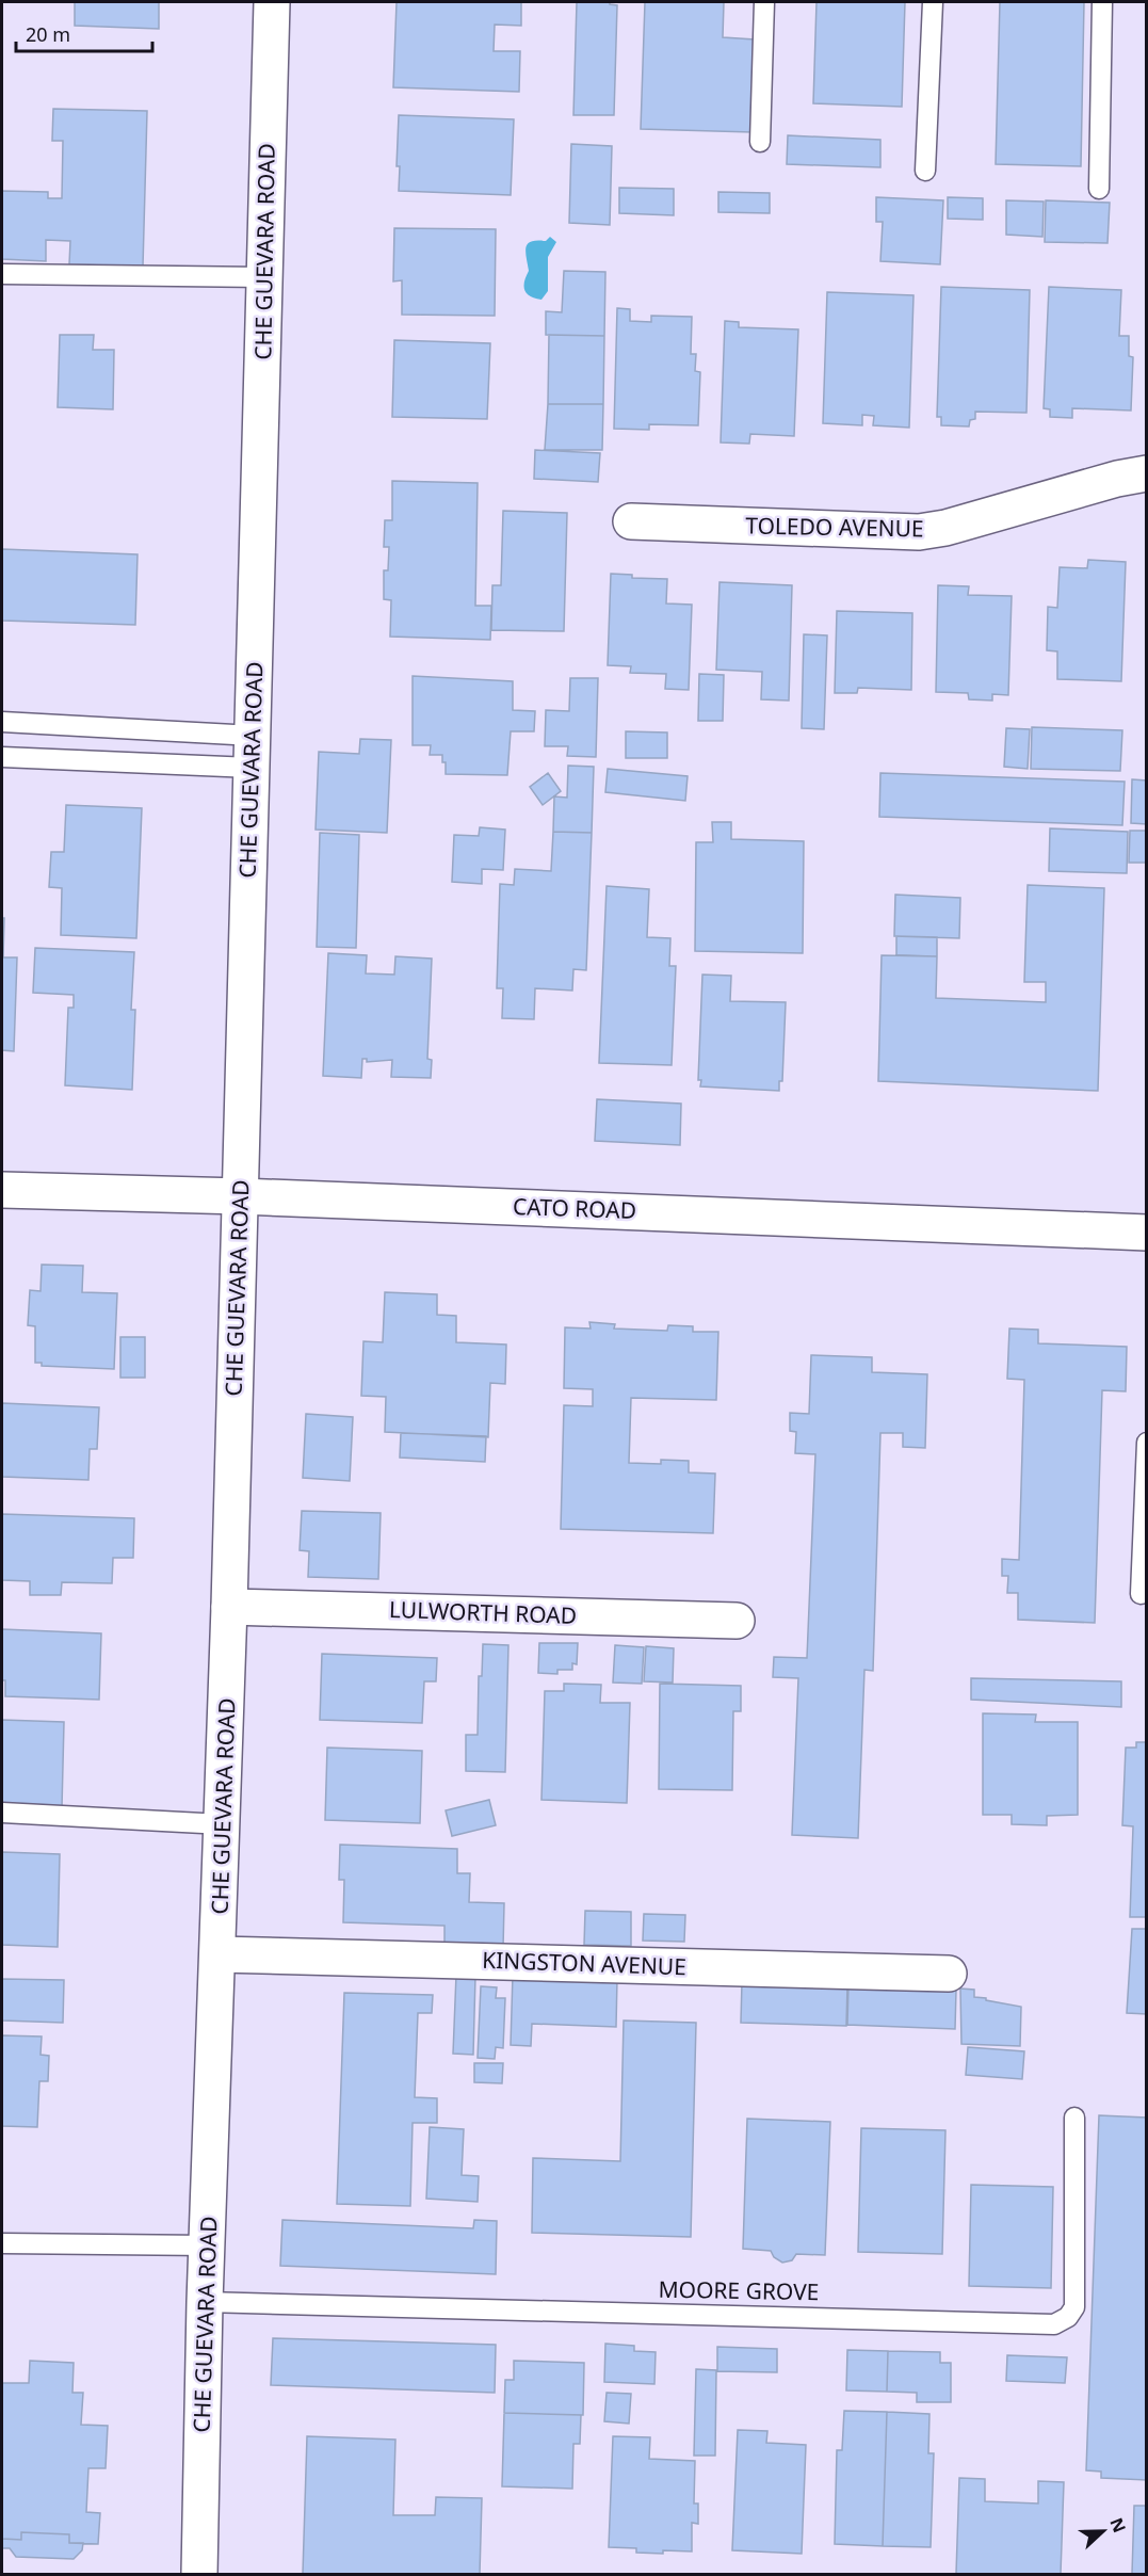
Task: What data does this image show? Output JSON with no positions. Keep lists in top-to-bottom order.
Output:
{
  "streets": {
    "street": [
      "CHE GUEVARA ROAD",
      "TOLEDO AVENUE",
      "CATO ROAD",
      "LULWORTH ROAD",
      "KINGSTON AVENUE"
    ],
    "lane": ["MOORE GROVE"]
  },
  "crossings": [
    ["CHE GUEVARA ROAD", "CATO ROAD"],
    ["CHE GUEVARA ROAD", "LULWORTH ROAD"],
    ["CHE GUEVARA ROAD", "KINGSTON AVENUE"],
    ["CHE GUEVARA ROAD", "MOORE GROVE"]
  ],
  "scale_bar": "20 m",
  "north": "right"
}
